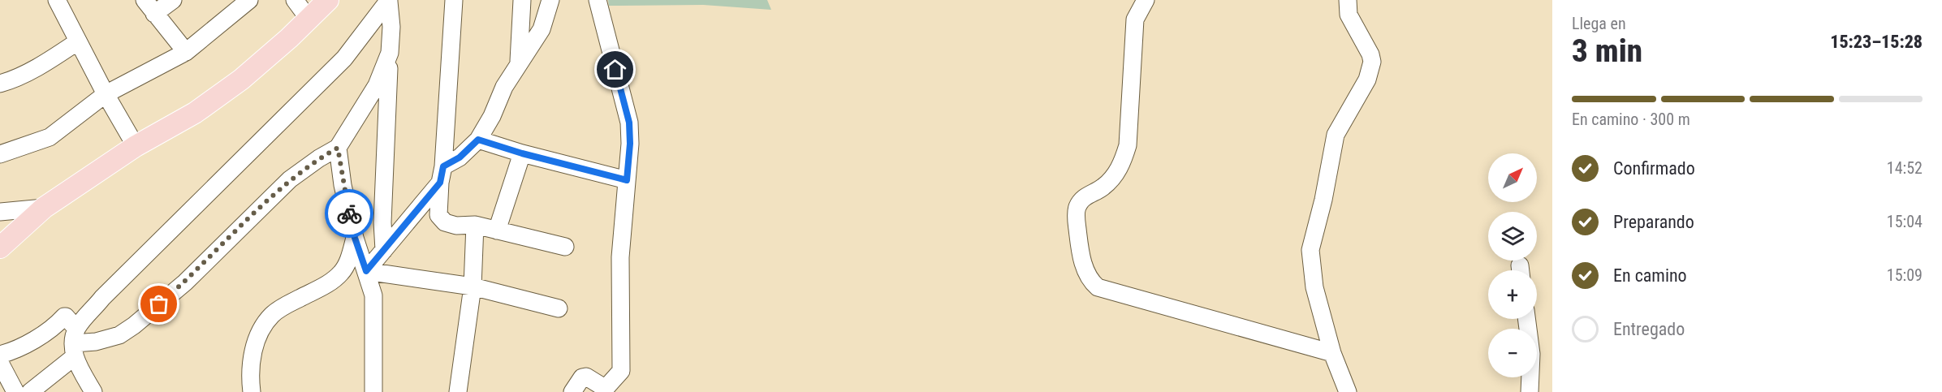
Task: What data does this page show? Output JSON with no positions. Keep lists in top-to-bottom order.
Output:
{
  "north": "top right",
  "page": {
    "heading": ["3 min", "Llega en", "15:23–15:28"],
    "bar": "En camino · 300 m",
    "list": [
      ["Confirmado", "14:52"],
      ["Preparando", "15:04"],
      ["En camino", "15:09"],
      "Entregado"
    ],
    "map_buttons": ["+", "−"]
  }
}
